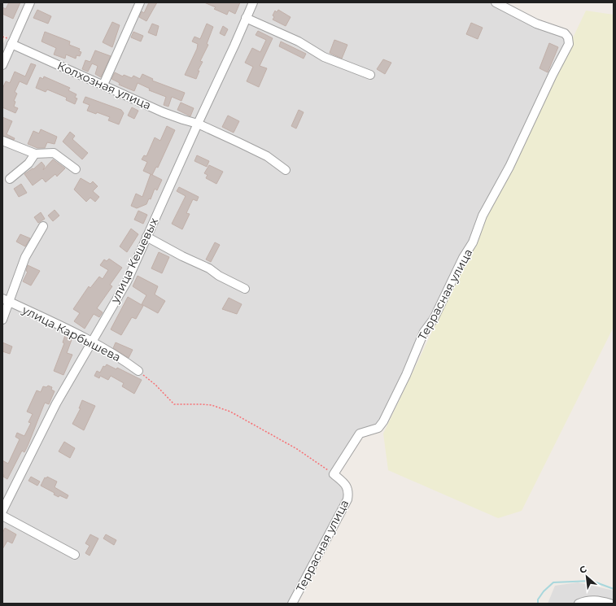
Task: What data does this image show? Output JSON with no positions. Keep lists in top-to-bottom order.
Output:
{
  "streets": {
    "street": [
      "Колхозная улица",
      "улица Кешевых",
      "Террасная улица",
      "улица Карбышева"
    ]
  },
  "crossings": [
    ["Колхозная улица", "улица Кешевых"],
    ["улица Кешевых", "улица Карбышева"]
  ],
  "north": "top left"
}
